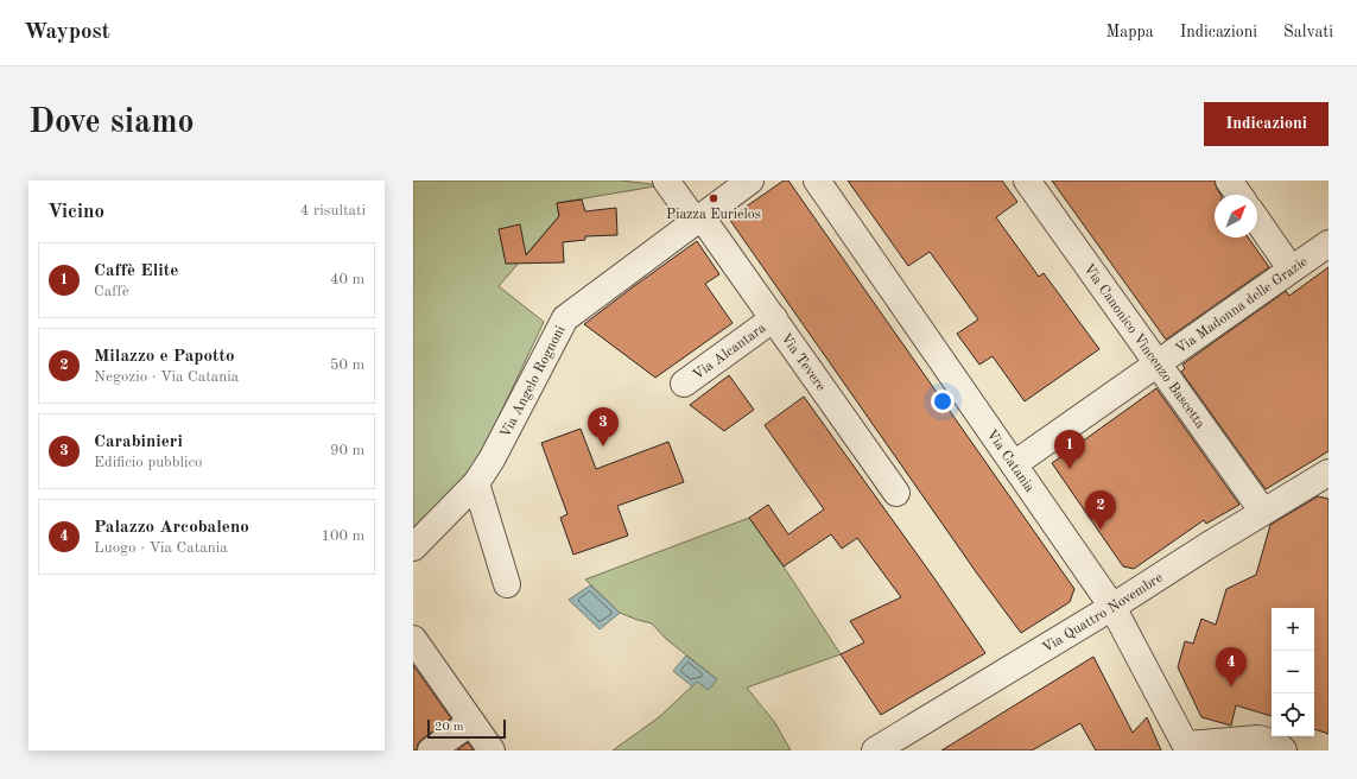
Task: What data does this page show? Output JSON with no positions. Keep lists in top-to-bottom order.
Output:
{
  "streets": {
    "street": [
      "Via Madonna delle Grazie",
      "Via Canonico Vincenzo Bascetta",
      "Via Alcantara",
      "Via Tevere",
      "Via Angelo Rognoni",
      "Via Catania",
      "Via Quattro Novembre"
    ]
  },
  "crossings": [
    ["Via Madonna delle Grazie", "Via Canonico Vincenzo Bascetta"],
    ["Via Madonna delle Grazie", "Via Catania"],
    ["Via Canonico Vincenzo Bascetta", "Via Quattro Novembre"],
    ["Via Alcantara", "Via Tevere"],
    ["Via Tevere", "Via Angelo Rognoni"],
    ["Via Catania", "Via Quattro Novembre"]
  ],
  "places": ["Piazza Eurielos"],
  "scale_bar": "20 m",
  "north": "top right",
  "page": {
    "header": "Waypost",
    "nav": ["Mappa", "Indicazioni", "Salvati"],
    "buttons": "Indicazioni",
    "title": "Dove siamo",
    "heading": ["Vicino", "4 risultati"],
    "list": [
      {
        "mark": "1",
        "name": "Caffè Elite",
        "note": "Caffè",
        "value": "40 m"
      },
      {
        "mark": "2",
        "name": "Milazzo e Papotto",
        "note": "Negozio · Via Catania",
        "value": "50 m"
      },
      {
        "mark": "3",
        "name": "Carabinieri",
        "note": "Edificio pubblico",
        "value": "90 m"
      },
      {
        "mark": "4",
        "name": "Palazzo Arcobaleno",
        "note": "Luogo · Via Catania",
        "value": "100 m"
      }
    ],
    "pins": [
      "3",
      "1",
      "2",
      "4"
    ],
    "map_buttons": ["+", "−"],
    "scale": "20 m"
  }
}
